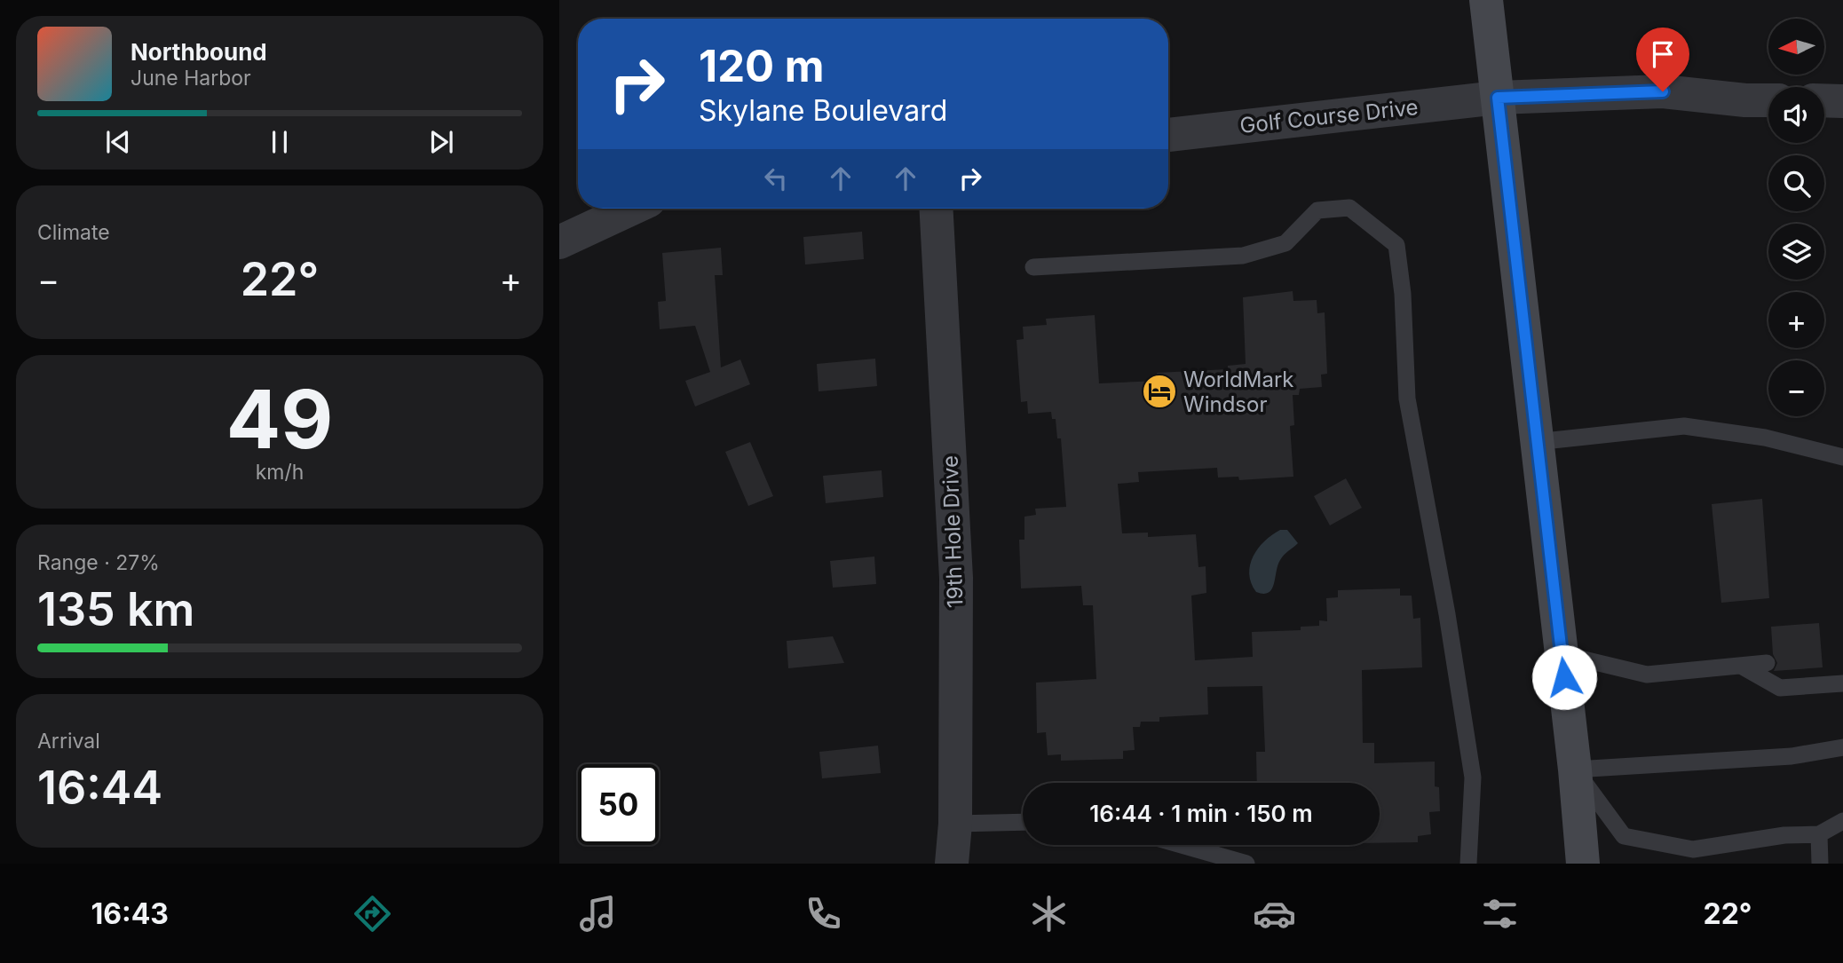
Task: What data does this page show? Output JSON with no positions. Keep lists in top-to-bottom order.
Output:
{
  "streets": {
    "street": ["Golf Course Drive", "19th Hole Drive"]
  },
  "places": {
    "hotel": ["WorldMark Windsor"]
  },
  "north": "left",
  "page": {
    "map_buttons": ["+", "−"],
    "turn": ["120 m", "Skylane Boulevard"],
    "song": ["Northbound", "June Harbor"],
    "tile": [
      "Climate",
      ["49", "km/h"],
      ["Range · 27%", "135 km"],
      ["Arrival", "16:44"]
    ],
    "heat": ["−", "22°", "+"],
    "limit": "50",
    "trip": "16:44 · 1 min · 150 m",
    "tabs": ["16:43", "22°"]
  }
}
